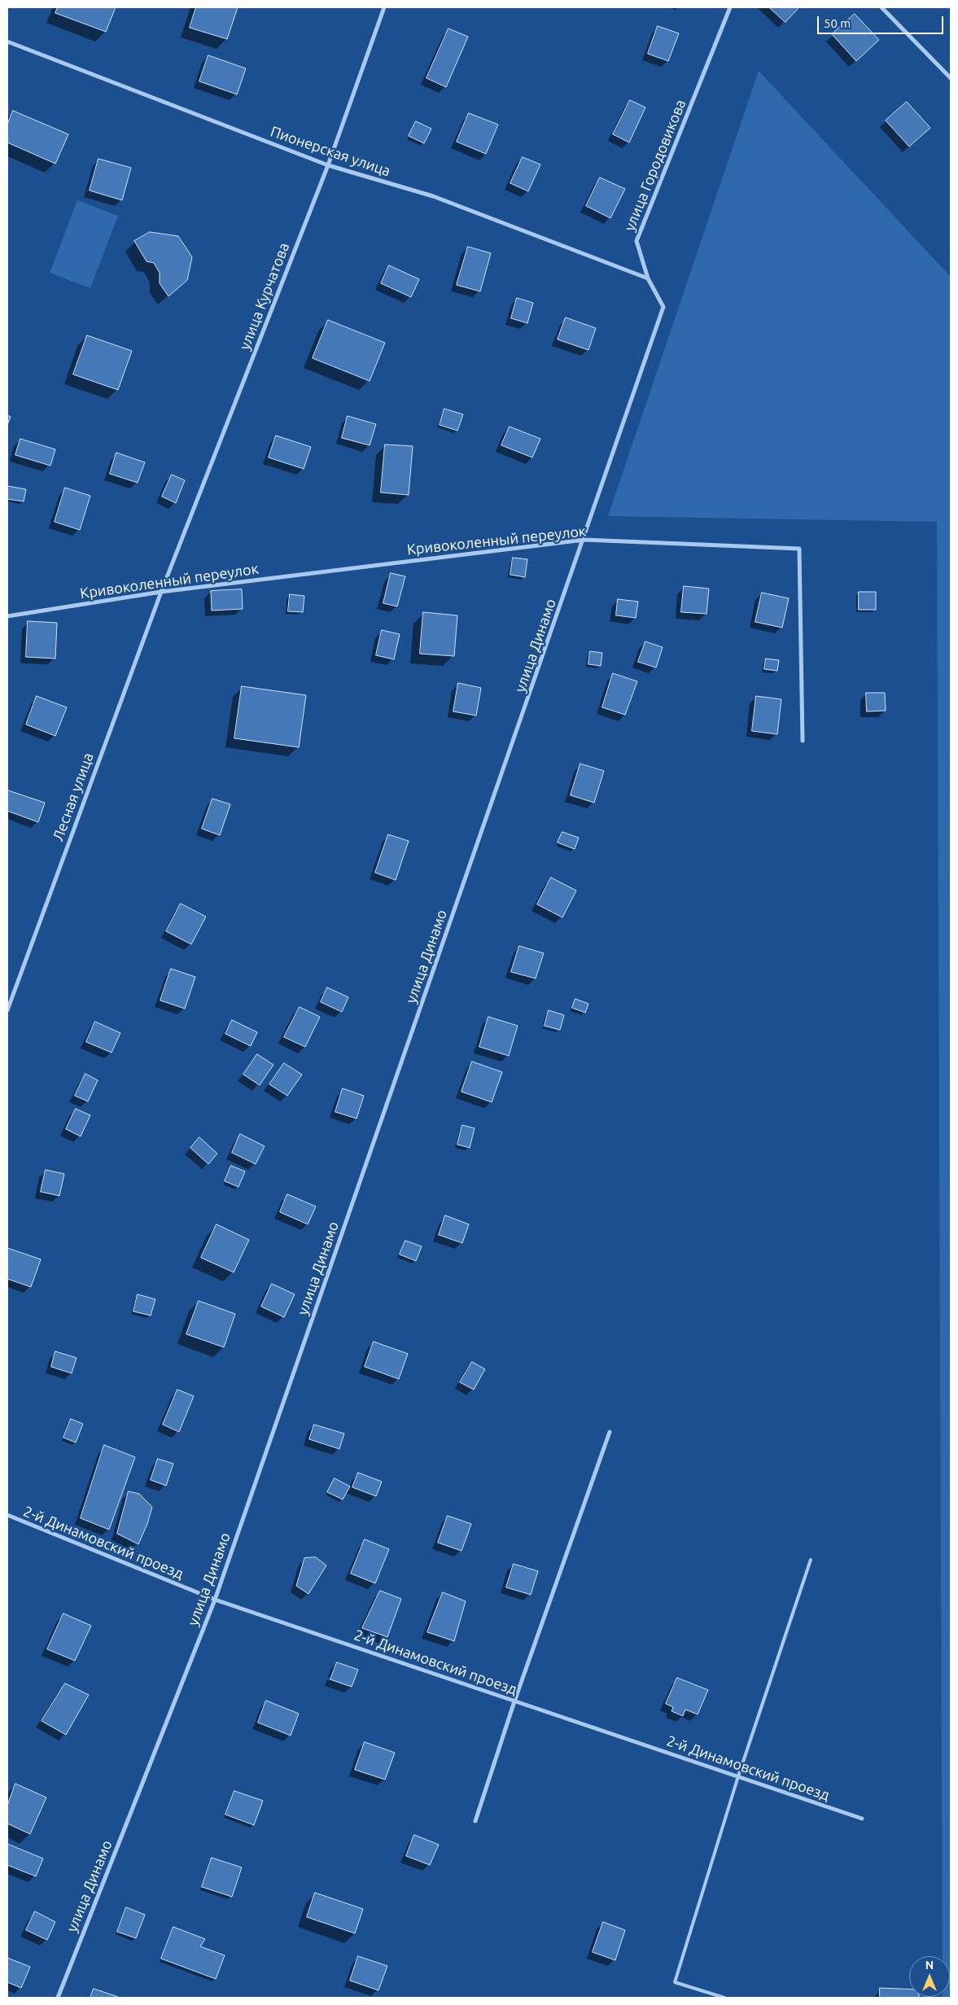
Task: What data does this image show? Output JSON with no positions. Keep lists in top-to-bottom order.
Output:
{
  "streets": {
    "street": [
      "Пионерская улица",
      "улица Городовикова",
      "улица Курчатова",
      "Кривоколенный переулок",
      "улица Динамо",
      "Лесная улица",
      "2-й Динамовский проезд"
    ]
  },
  "crossings": [
    ["Пионерская улица", "улица Городовикова"],
    ["Пионерская улица", "улица Курчатова"],
    ["улица Городовикова", "Кривоколенный переулок"],
    ["улица Городовикова", "улица Динамо"],
    ["улица Курчатова", "Кривоколенный переулок"],
    ["улица Курчатова", "Лесная улица"],
    ["Кривоколенный переулок", "улица Динамо"],
    ["Кривоколенный переулок", "Лесная улица"],
    ["улица Динамо", "2-й Динамовский проезд"]
  ],
  "scale_bar": "50 m",
  "north": "top"
}
